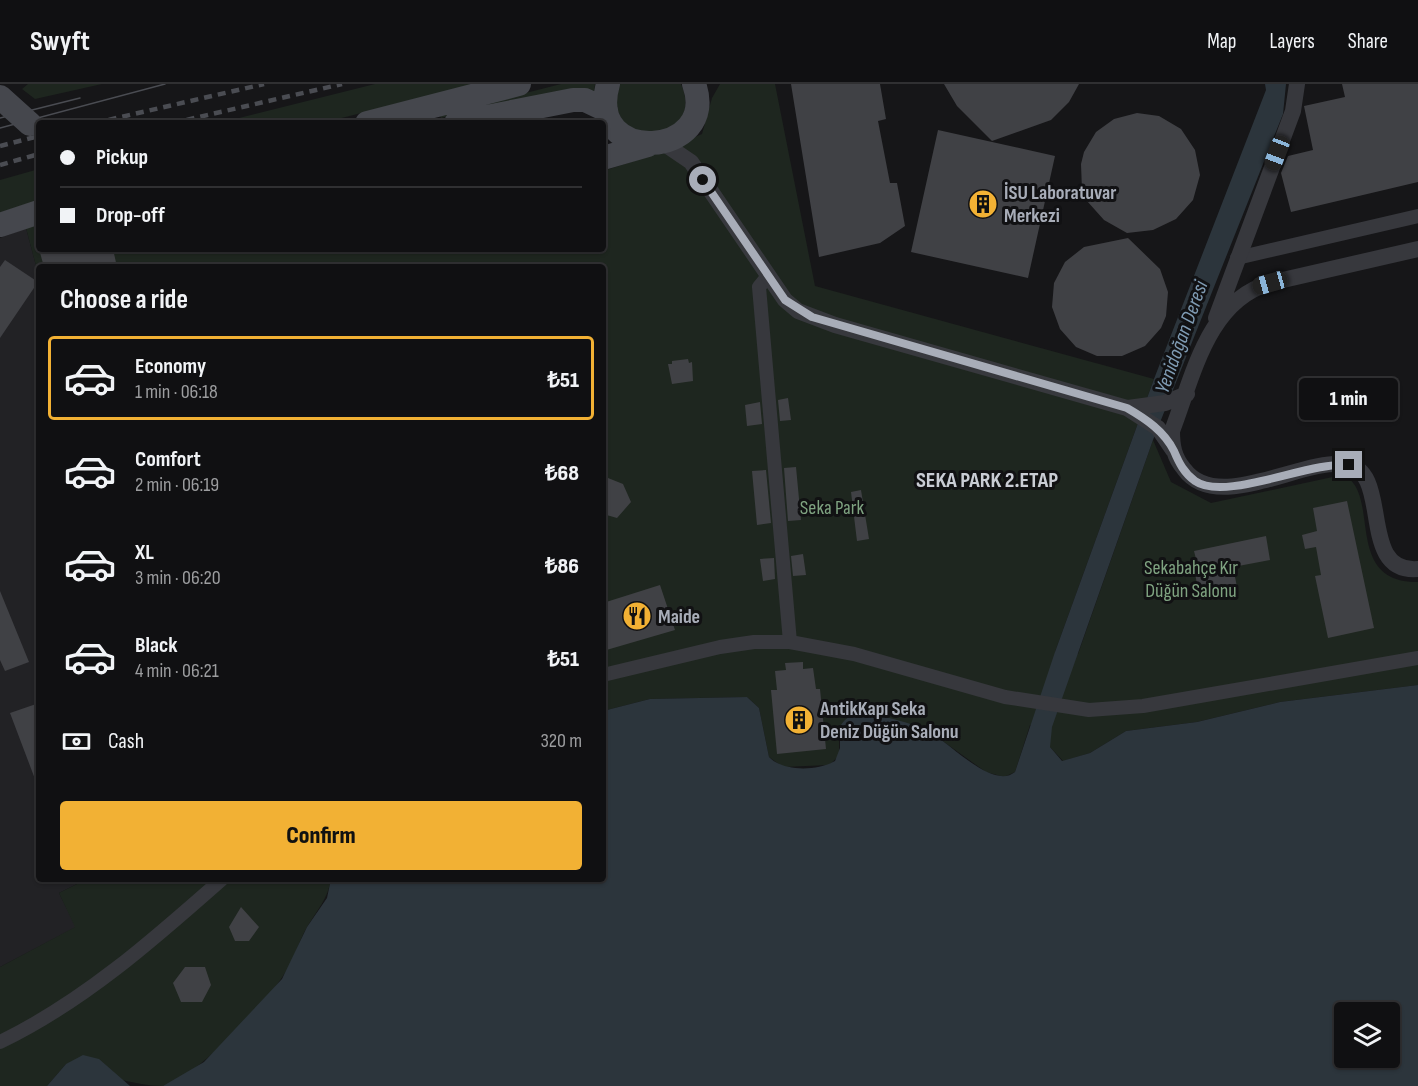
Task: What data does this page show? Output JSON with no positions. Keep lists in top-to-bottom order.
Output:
{
  "districts": ["SEKA PARK 2.ETAP"],
  "water": ["Yenidoğan Deresi"],
  "parks": ["Seka Park", "Sekabahçe Kır Düğün Salonu"],
  "places": {
    "building": ["İSU Laboratuvar Merkezi", "AntikKapı Seka Deniz Düğün Salonu"],
    "restaurant": ["Maide"]
  },
  "page": {
    "header": "Swyft",
    "nav": ["Map", "Layers", "Share"],
    "banner": ["Pickup", "Drop-off"],
    "heading": "Choose a ride",
    "list": [
      {
        "name": "Economy",
        "note": "1 min · 06:18",
        "value": "₺51"
      },
      {
        "name": "Comfort",
        "note": "2 min · 06:19",
        "value": "₺68"
      },
      {
        "name": "XL",
        "note": "3 min · 06:20",
        "value": "₺86"
      },
      {
        "name": "Black",
        "note": "4 min · 06:21",
        "value": "₺51"
      }
    ],
    "bubble": "1 min",
    "pay": ["Cash", "320 m"],
    "buttons": "Confirm"
  }
}
